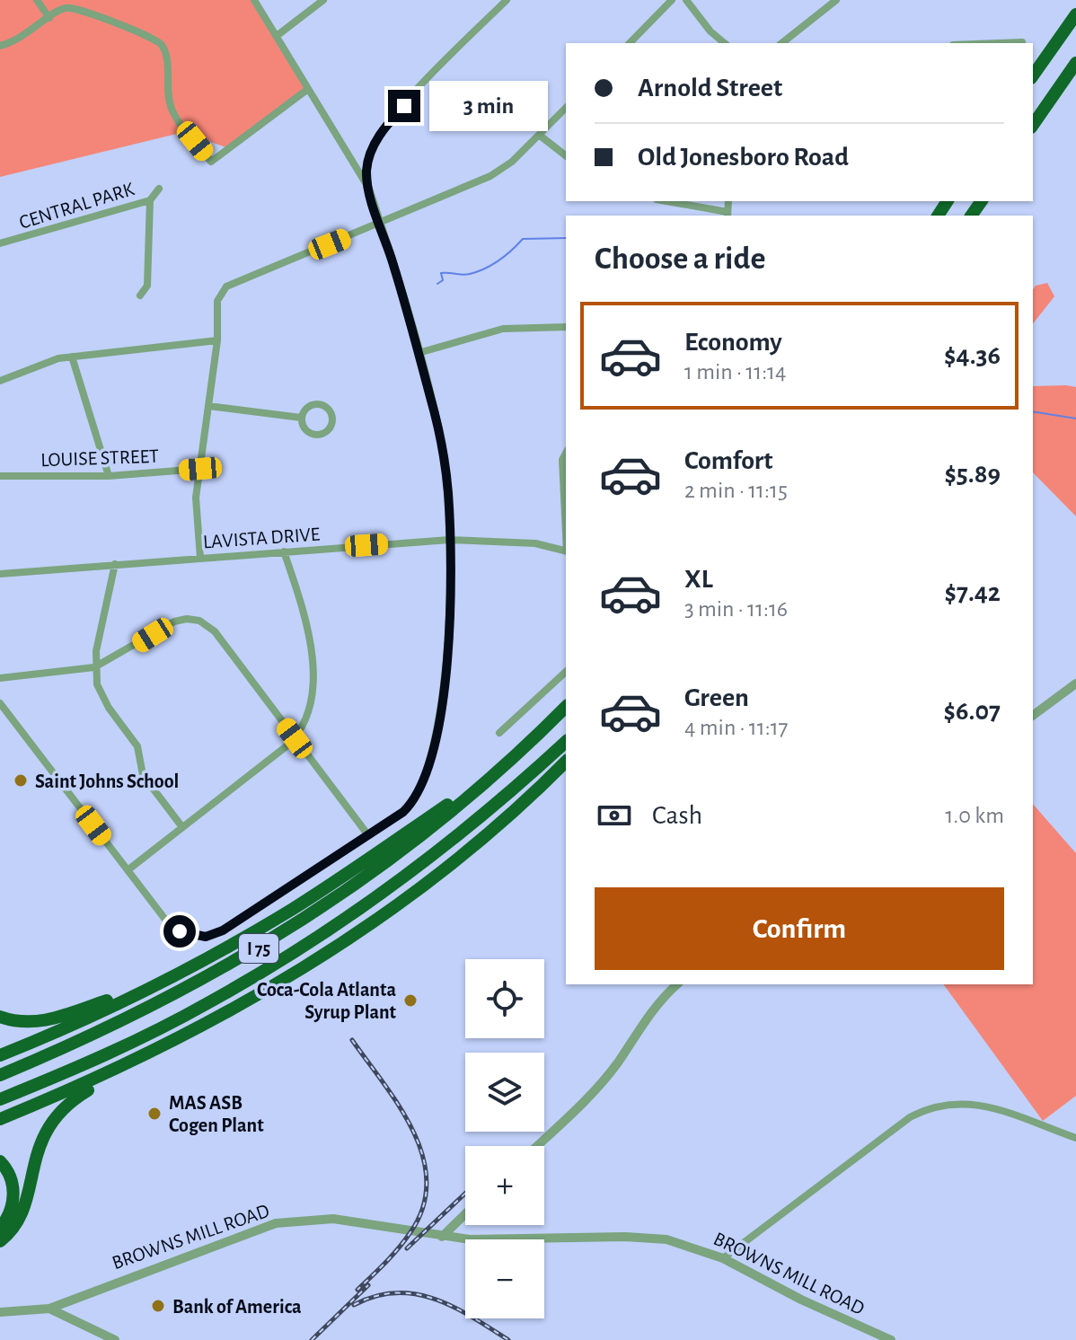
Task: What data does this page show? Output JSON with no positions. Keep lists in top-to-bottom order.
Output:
{
  "streets": {
    "highway": ["I 75"],
    "street": [
      "CENTRAL PARK",
      "LOUISE STREET",
      "LAVISTA DRIVE",
      "BROWNS MILL ROAD"
    ]
  },
  "places": [
    "Saint Johns School",
    "Coca-Cola Atlanta Syrup Plant",
    "MAS ASB Cogen Plant",
    "Bank of America"
  ],
  "page": {
    "banner": ["Arnold Street", "Old Jonesboro Road"],
    "bubble": "3 min",
    "heading": "Choose a ride",
    "list": [
      {
        "name": "Economy",
        "note": "1 min · 11:14",
        "value": "$4.36"
      },
      {
        "name": "Comfort",
        "note": "2 min · 11:15",
        "value": "$5.89"
      },
      {
        "name": "XL",
        "note": "3 min · 11:16",
        "value": "$7.42"
      },
      {
        "name": "Green",
        "note": "4 min · 11:17",
        "value": "$6.07"
      }
    ],
    "pay": ["Cash", "1.0 km"],
    "buttons": "Confirm",
    "map_buttons": ["+", "−"]
  }
}
